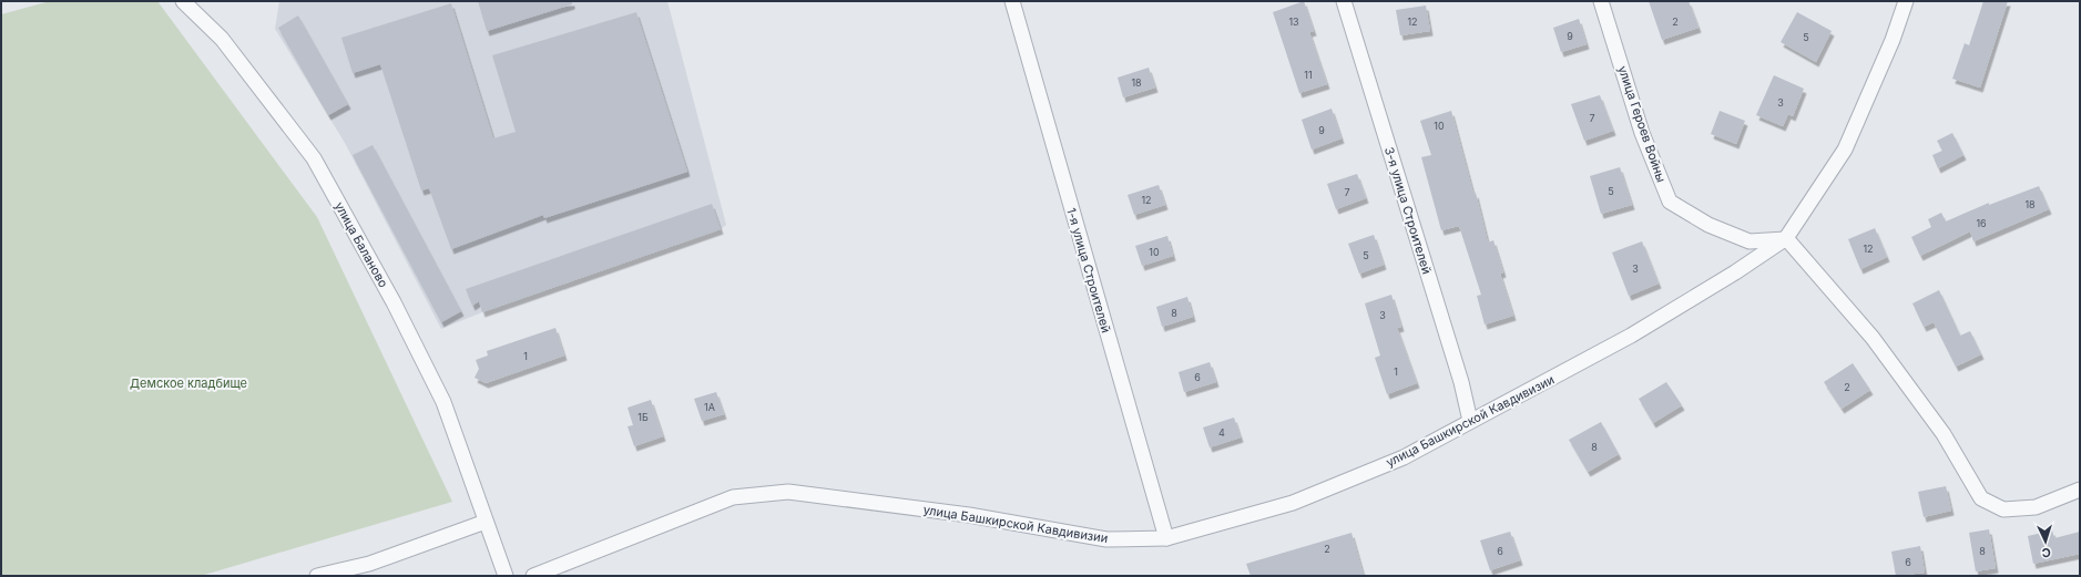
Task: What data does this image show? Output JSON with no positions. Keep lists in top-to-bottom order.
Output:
{
  "streets": {
    "street": [
      "улица Героев Войны",
      "3-я улица Строителей",
      "улица Баланово",
      "1-я улица Строителей",
      "улица Башкирской Кавдивизии"
    ]
  },
  "crossings": [
    ["улица Героев Войны", "улица Башкирской Кавдивизии"],
    ["3-я улица Строителей", "улица Башкирской Кавдивизии"],
    ["1-я улица Строителей", "улица Башкирской Кавдивизии"]
  ],
  "parks": ["Демское кладбище"],
  "house_numbers": [
    "13",
    "12",
    "2",
    "9",
    "5",
    "11",
    "18",
    "3",
    "7",
    "10",
    "9",
    "5",
    "7",
    "12",
    "18",
    "16",
    "12",
    "10",
    "5",
    "3",
    "8",
    "3",
    "1",
    "1",
    "6",
    "2",
    "1А",
    "1Б",
    "4",
    "8",
    "2",
    "6",
    "8",
    "6"
  ],
  "north": "bottom"
}
